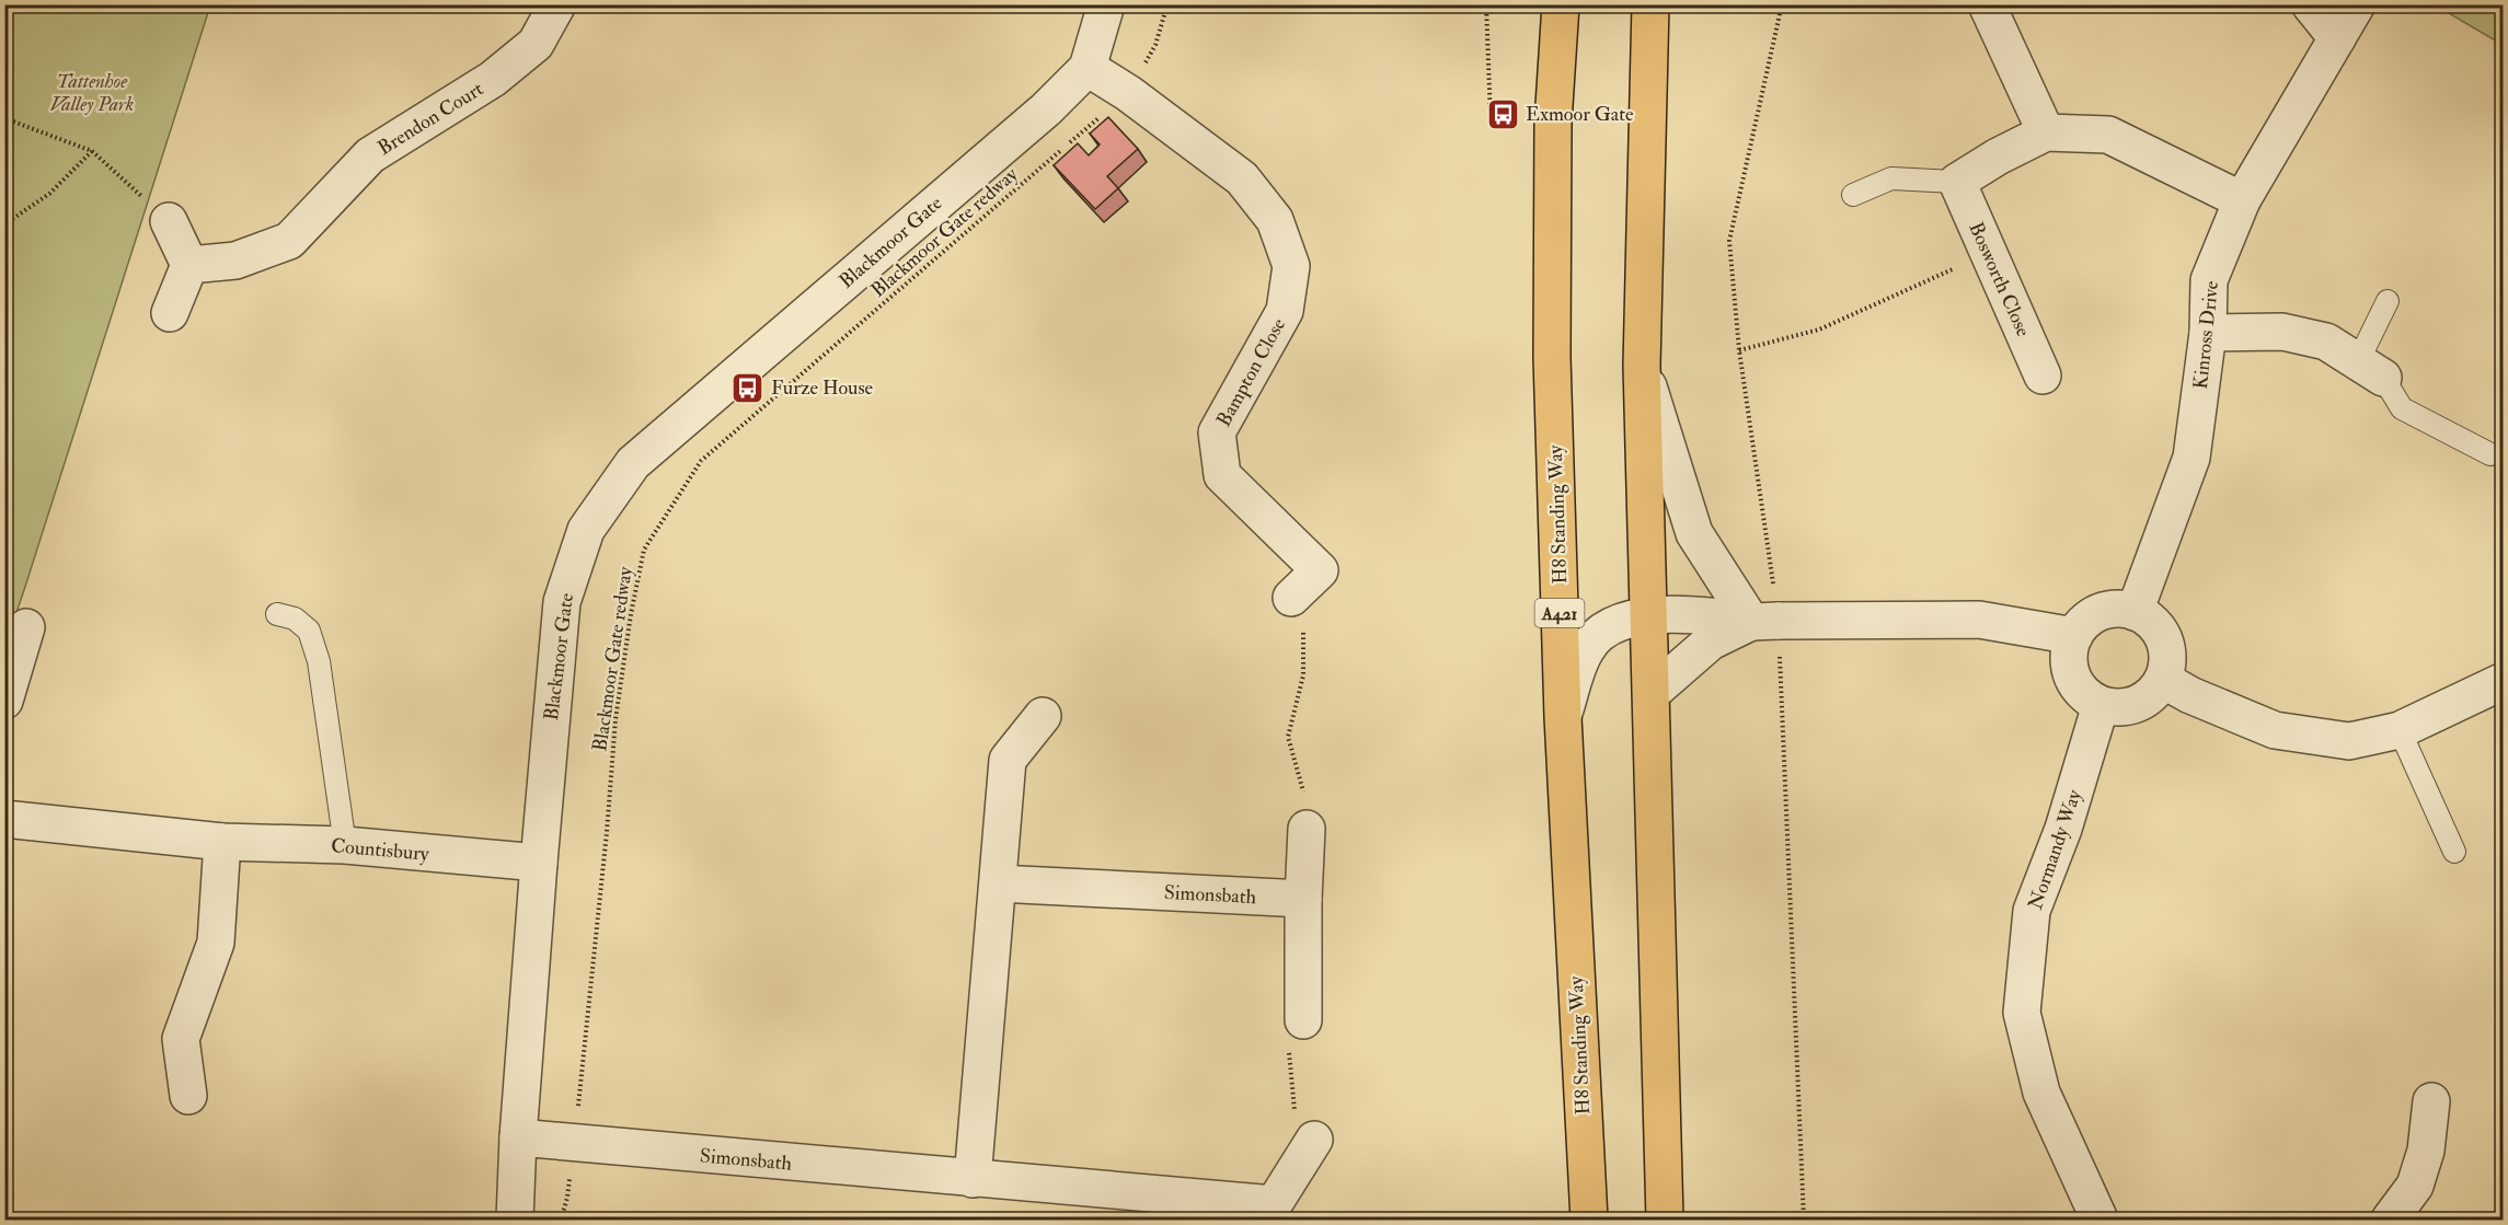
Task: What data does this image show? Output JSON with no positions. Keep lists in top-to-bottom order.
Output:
{
  "streets": {
    "highway": ["H8 Standing Way", "A421"],
    "street": [
      "Brendon Court",
      "Blackmoor Gate",
      "Bosworth Close",
      "Kinross Drive",
      "Bampton Close",
      "Countisbury",
      "Normandy Way",
      "Simonsbath"
    ],
    "path": ["Blackmoor Gate redway"]
  },
  "crossings": [
    ["Blackmoor Gate redway", "Bampton Close"],
    ["Blackmoor Gate redway", "Simonsbath"],
    ["Blackmoor Gate", "Bampton Close"],
    ["Blackmoor Gate", "Countisbury"],
    ["Blackmoor Gate", "Simonsbath"],
    ["Kinross Drive", "Normandy Way"]
  ],
  "parks": ["Tattenhoe Valley Park"],
  "places": {
    "bus stop": ["Exmoor Gate", "Furze House"]
  }
}
